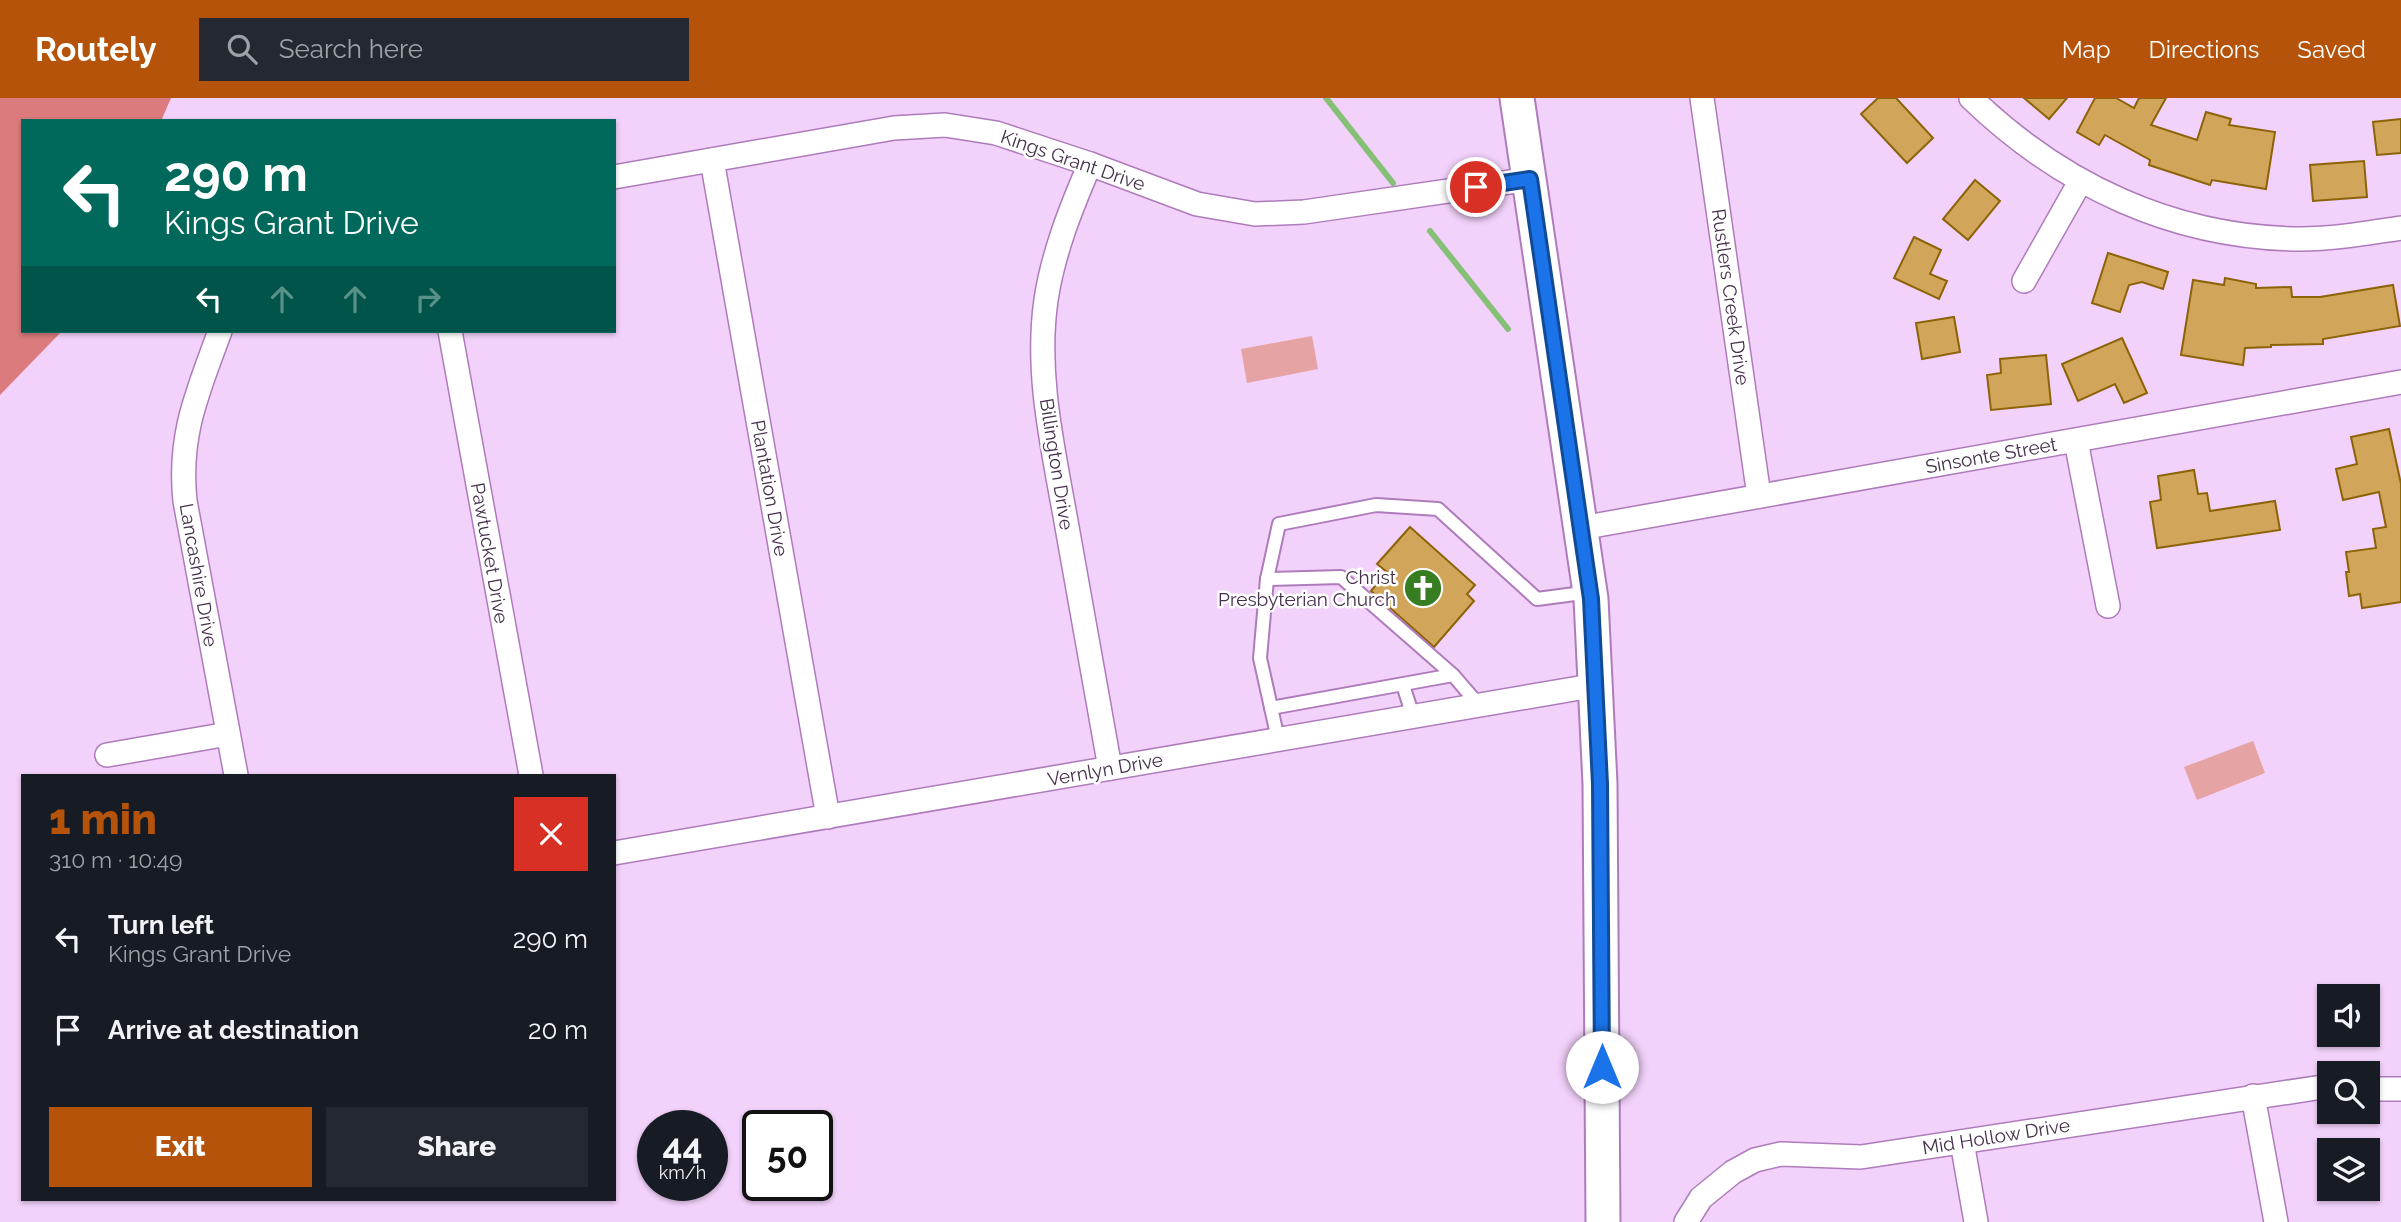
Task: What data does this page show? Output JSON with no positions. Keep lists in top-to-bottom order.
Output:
{
  "streets": {
    "street": [
      "Kings Grant Drive",
      "Rustlers Creek Drive",
      "Sinsonte Street",
      "Billington Drive",
      "Plantation Drive",
      "Pawtucket Drive",
      "Lancashire Drive",
      "Vernlyn Drive",
      "Mid Hollow Drive"
    ]
  },
  "crossings": [
    ["Kings Grant Drive", "Billington Drive"],
    ["Kings Grant Drive", "Plantation Drive"],
    ["Rustlers Creek Drive", "Sinsonte Street"],
    ["Billington Drive", "Vernlyn Drive"],
    ["Plantation Drive", "Vernlyn Drive"]
  ],
  "places": {
    "church": ["Christ Presbyterian Church"]
  },
  "page": {
    "header": "Routely",
    "search": "Search here",
    "nav": ["Map", "Directions", "Saved"],
    "turn": ["290 m", "Kings Grant Drive"],
    "heading": ["1 min", "310 m · 10:49"],
    "list": [
      {
        "name": "Turn left",
        "note": "Kings Grant Drive",
        "value": "290 m"
      },
      {
        "name": "Arrive at destination",
        "value": "20 m"
      }
    ],
    "buttons": ["Exit", "Share"],
    "speed": "44 km/h",
    "limit": "50"
  }
}
